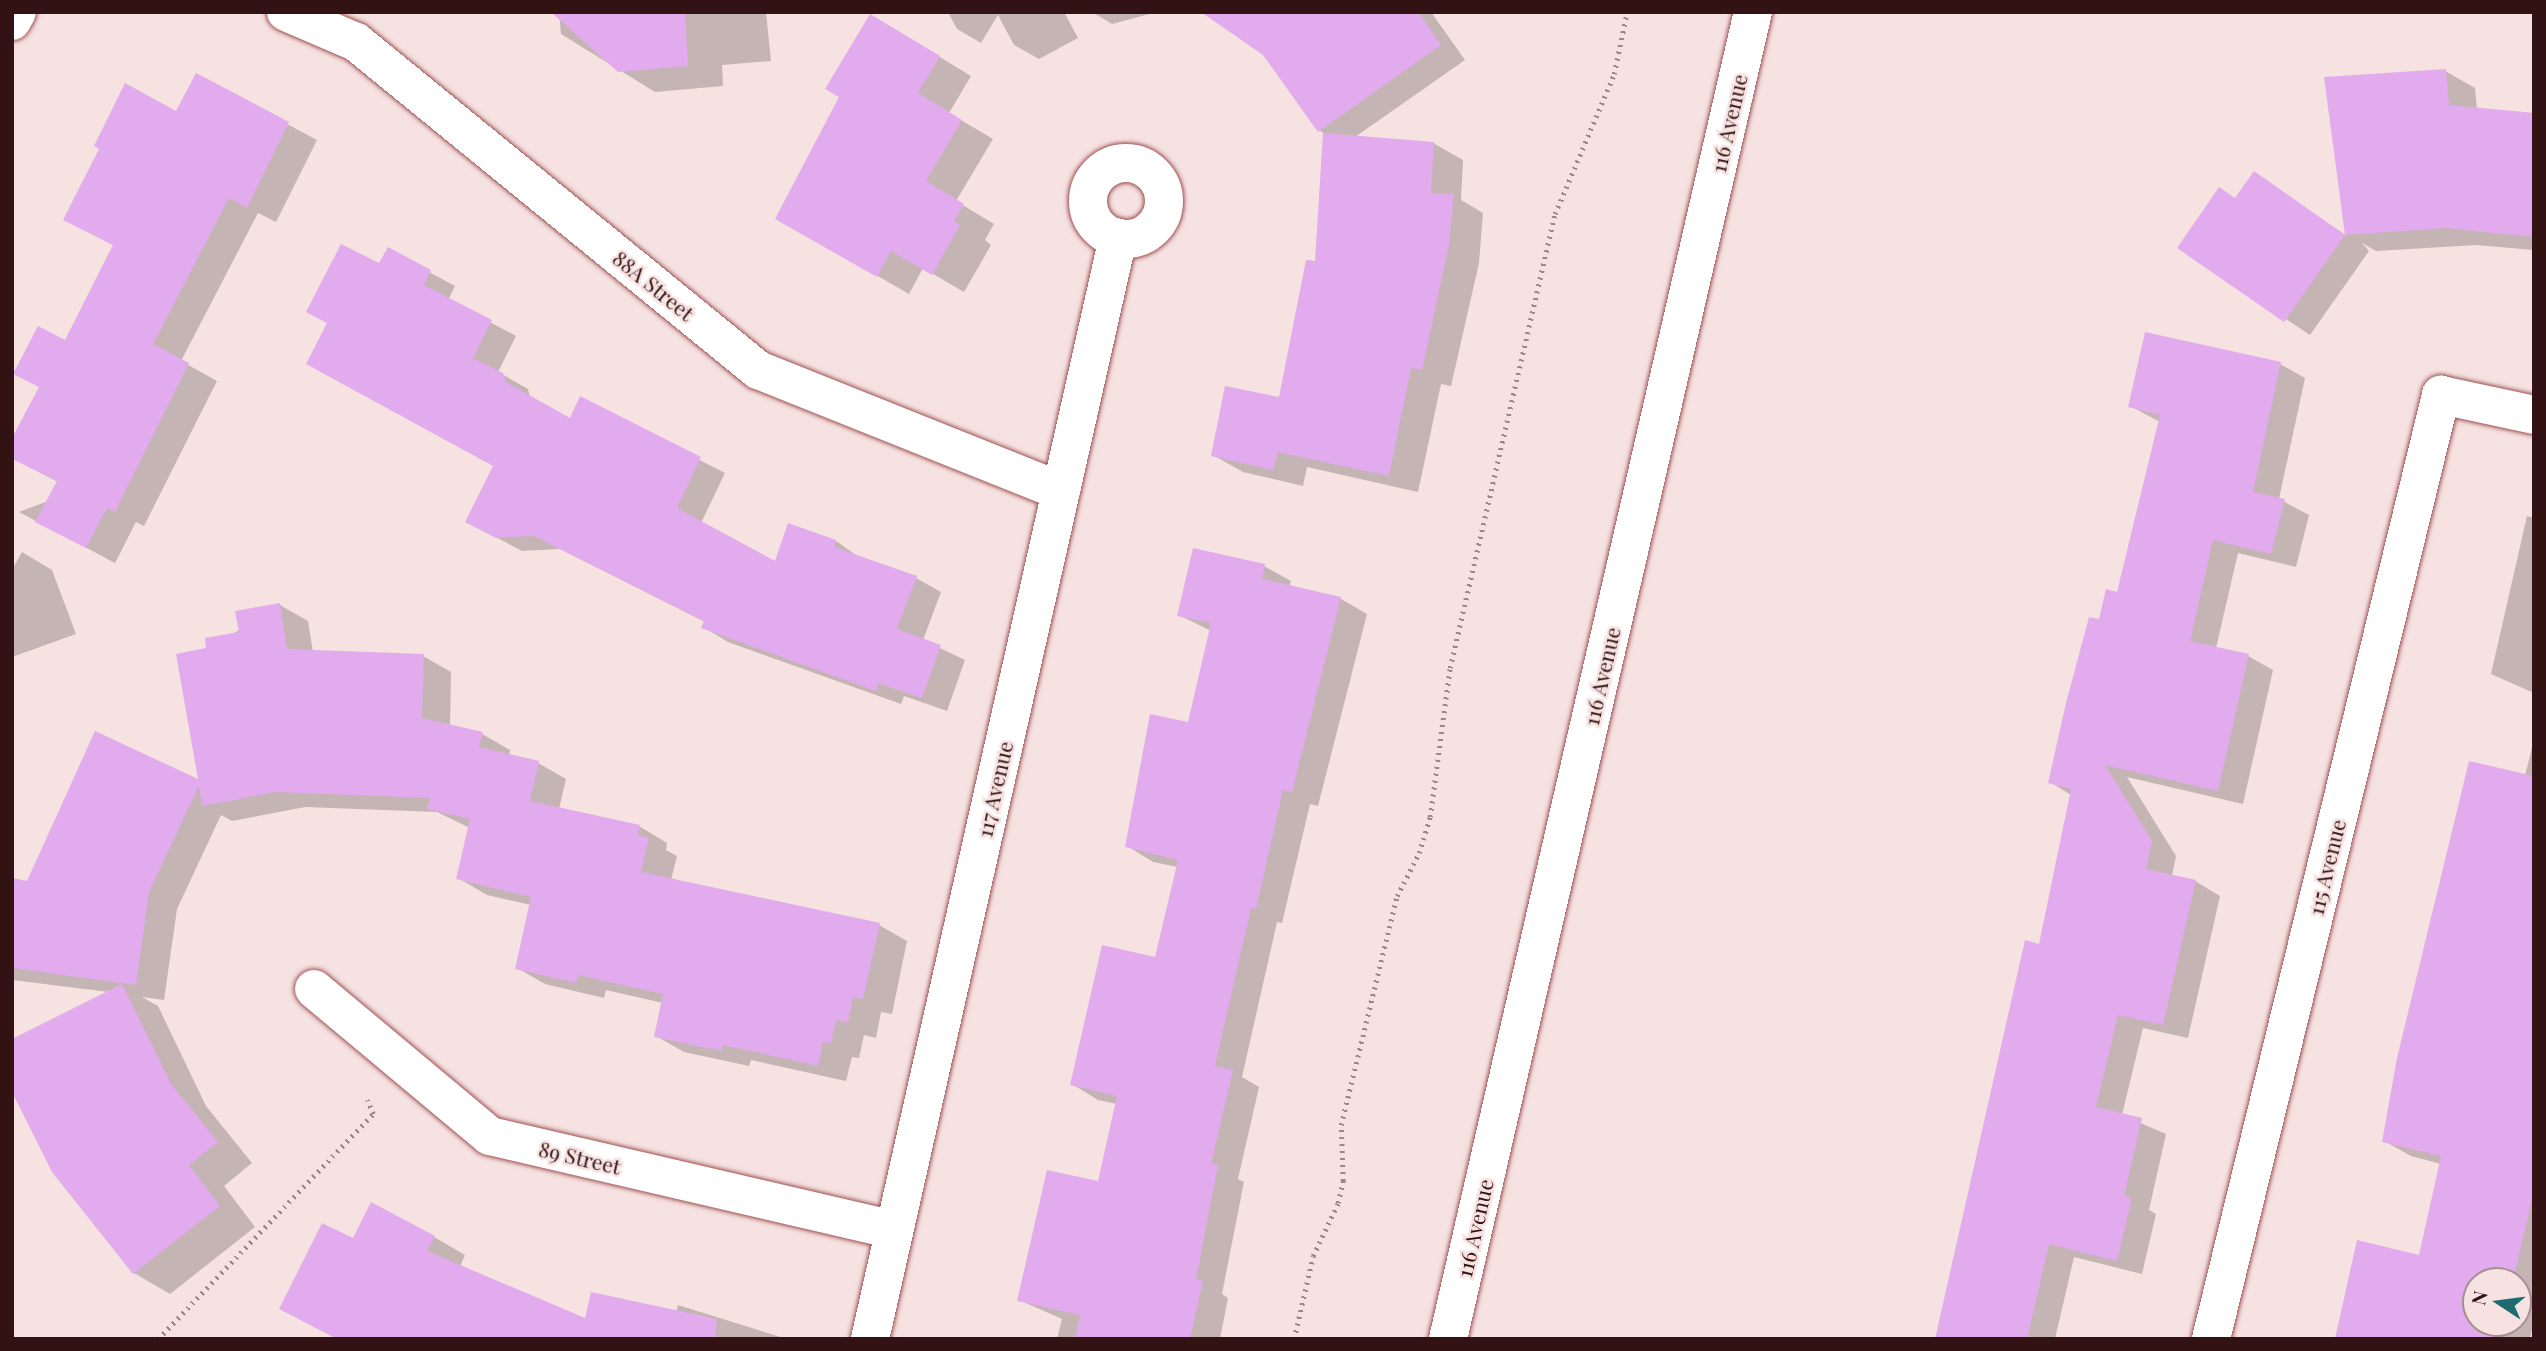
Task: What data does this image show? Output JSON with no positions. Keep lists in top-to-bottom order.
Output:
{
  "streets": {
    "street": [
      "116 Avenue",
      "88A Street",
      "117 Avenue",
      "115 Avenue",
      "89 Street"
    ]
  },
  "crossings": [
    ["88A Street", "117 Avenue"],
    ["117 Avenue", "89 Street"]
  ],
  "north": "left"
}
